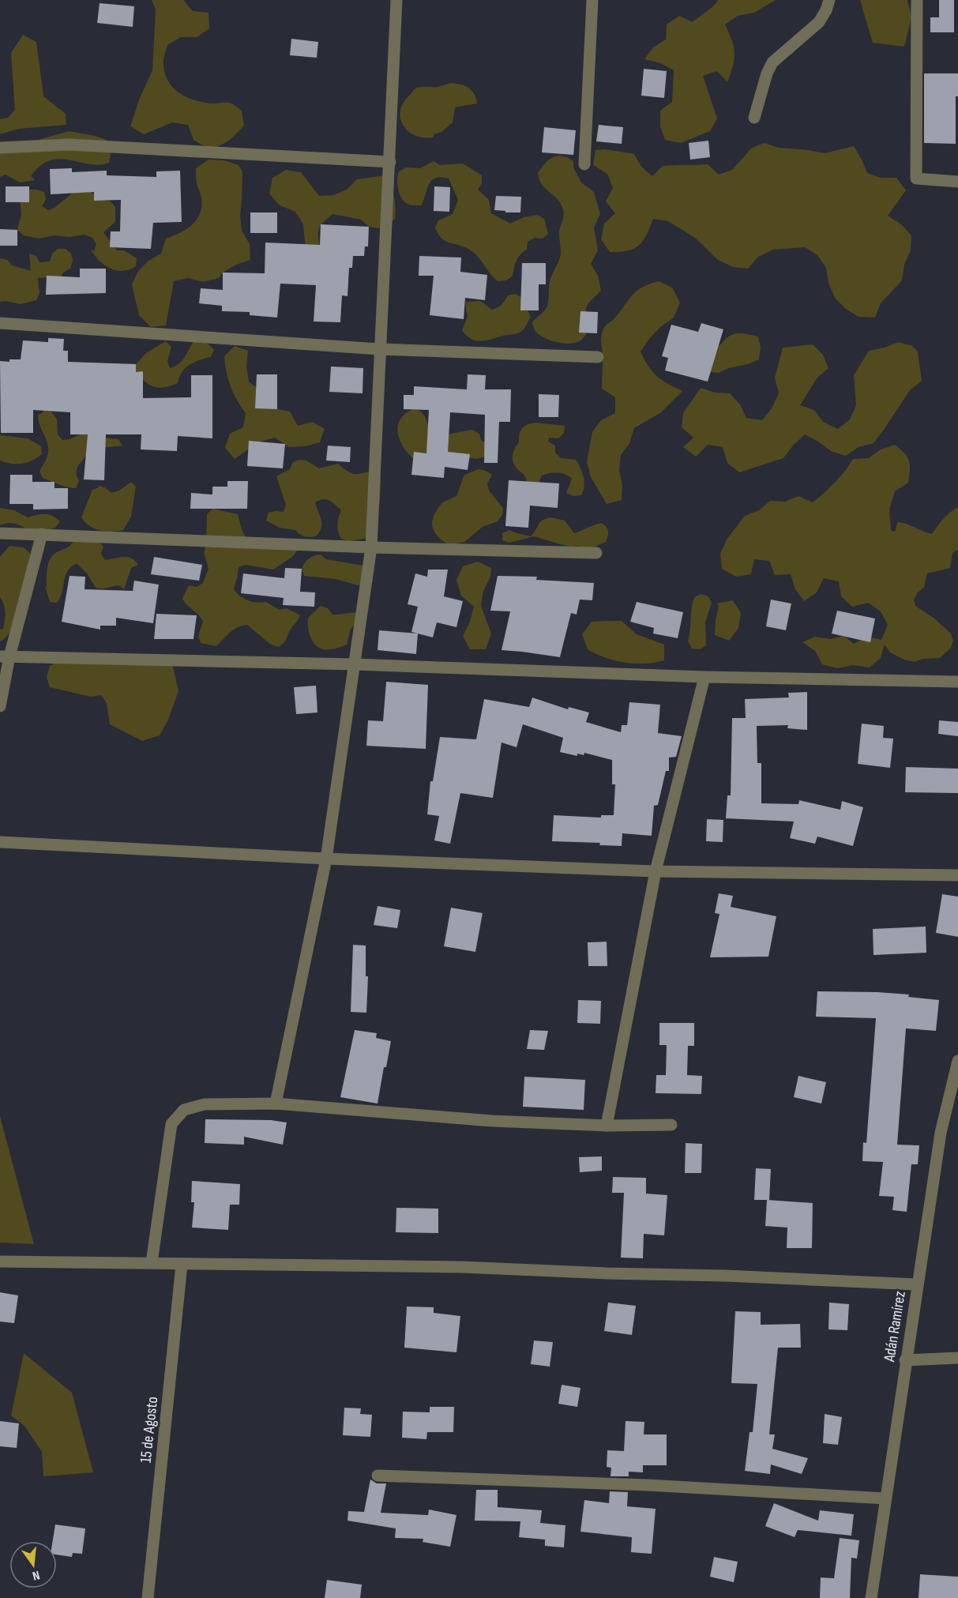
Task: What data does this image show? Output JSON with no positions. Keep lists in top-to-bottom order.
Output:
{
  "streets": {
    "street": ["Adán Ramírez", "15 de Agosto"]
  },
  "north": "bottom"
}
